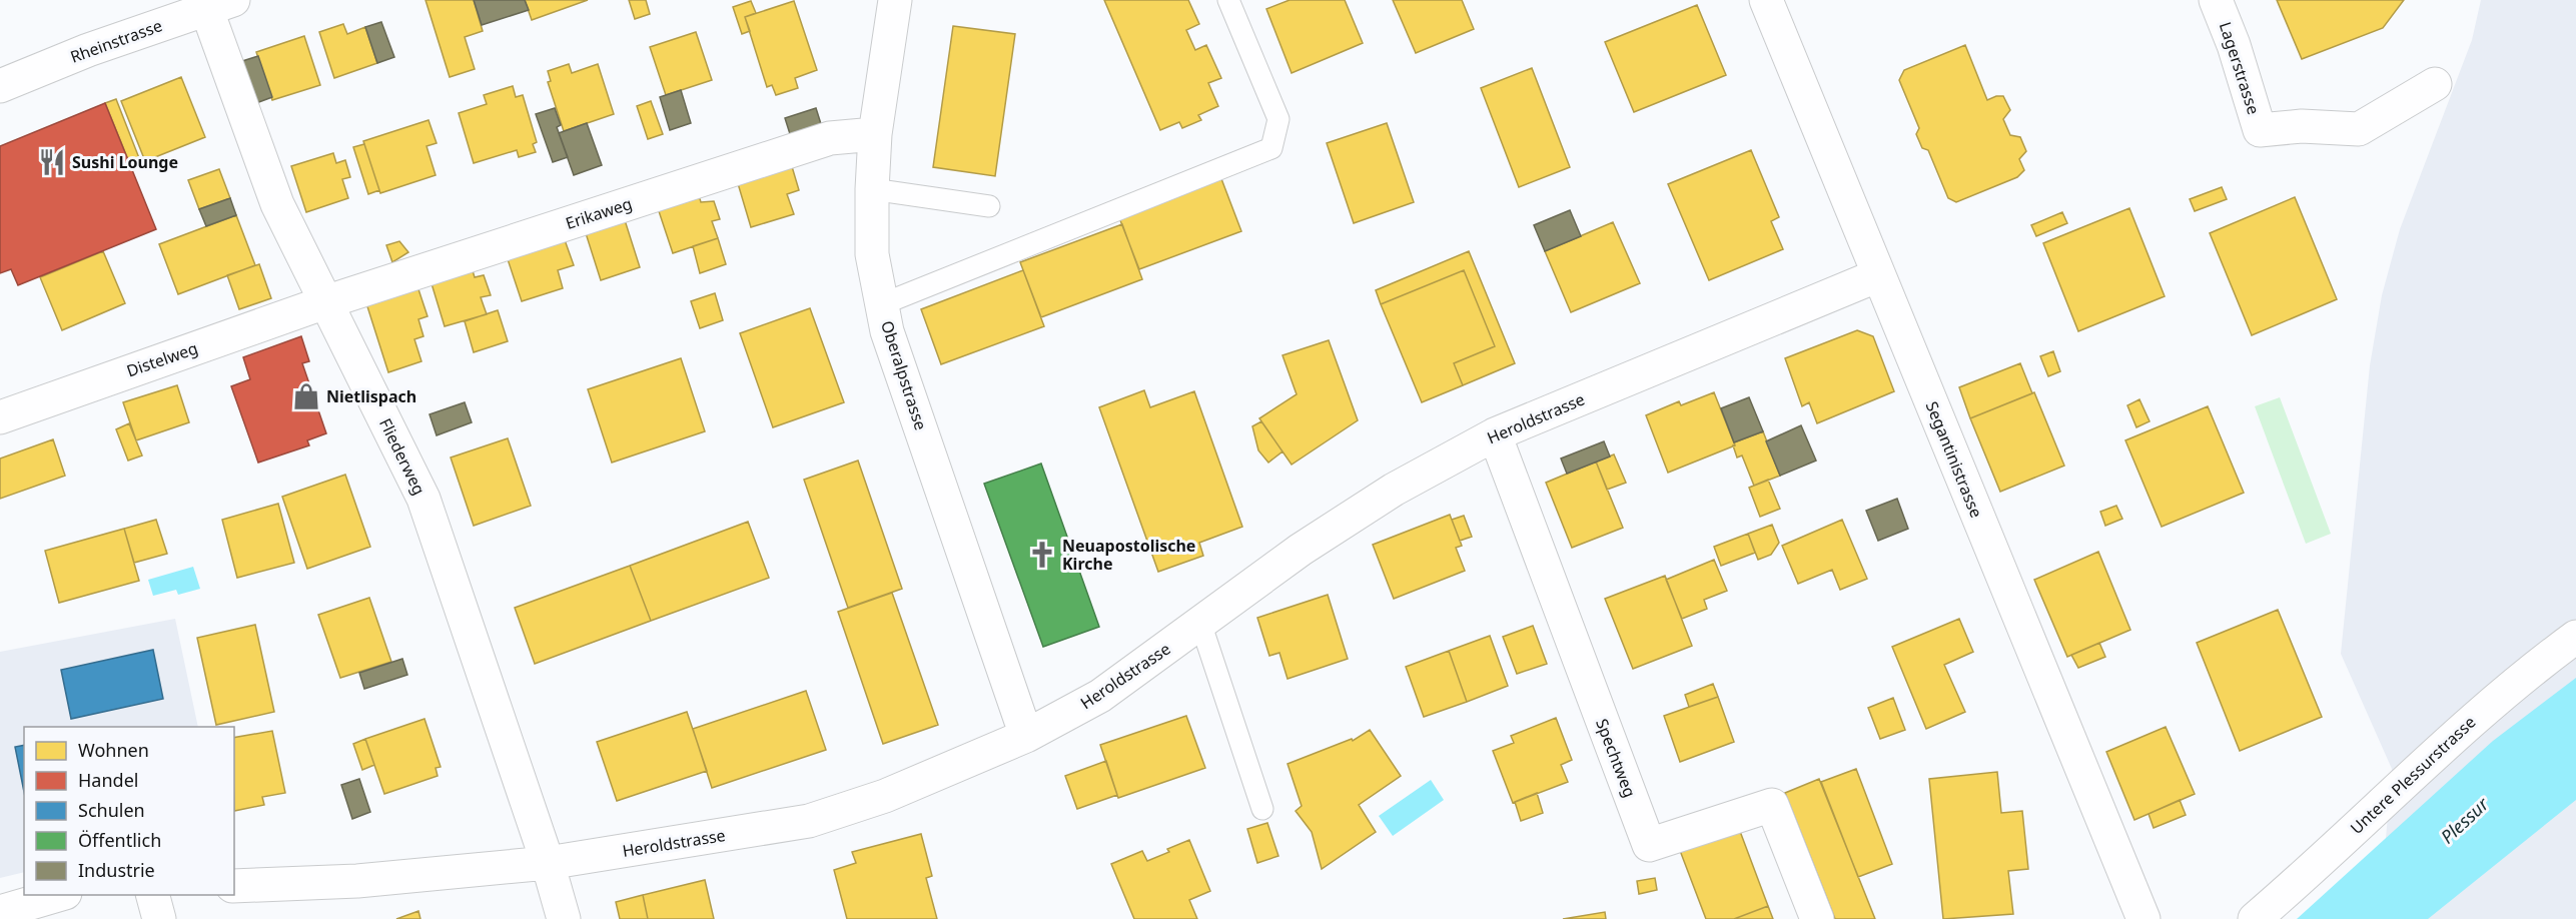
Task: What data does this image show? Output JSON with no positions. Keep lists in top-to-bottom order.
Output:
{
  "streets": {
    "street": [
      "Rheinstrasse",
      "Lagerstrasse",
      "Erikaweg",
      "Distelweg",
      "Oberalpstrasse",
      "Heroldstrasse",
      "Fliederweg",
      "Segantinistrasse",
      "Spechtweg",
      "Untere Plessurstrasse"
    ]
  },
  "crossings": [
    ["Rheinstrasse", "Fliederweg"],
    ["Erikaweg", "Distelweg"],
    ["Erikaweg", "Oberalpstrasse"],
    ["Erikaweg", "Fliederweg"],
    ["Distelweg", "Fliederweg"],
    ["Oberalpstrasse", "Heroldstrasse"],
    ["Heroldstrasse", "Fliederweg"],
    ["Heroldstrasse", "Segantinistrasse"],
    ["Heroldstrasse", "Spechtweg"]
  ],
  "water": ["Plessur"],
  "places": {
    "restaurant": ["Sushi Lounge"],
    "shop": ["Nietlispach"],
    "church": ["Neuapostolische Kirche"]
  },
  "legend": [
    "Wohnen",
    "Handel",
    "Schulen",
    "Öffentlich",
    "Industrie"
  ]
}
